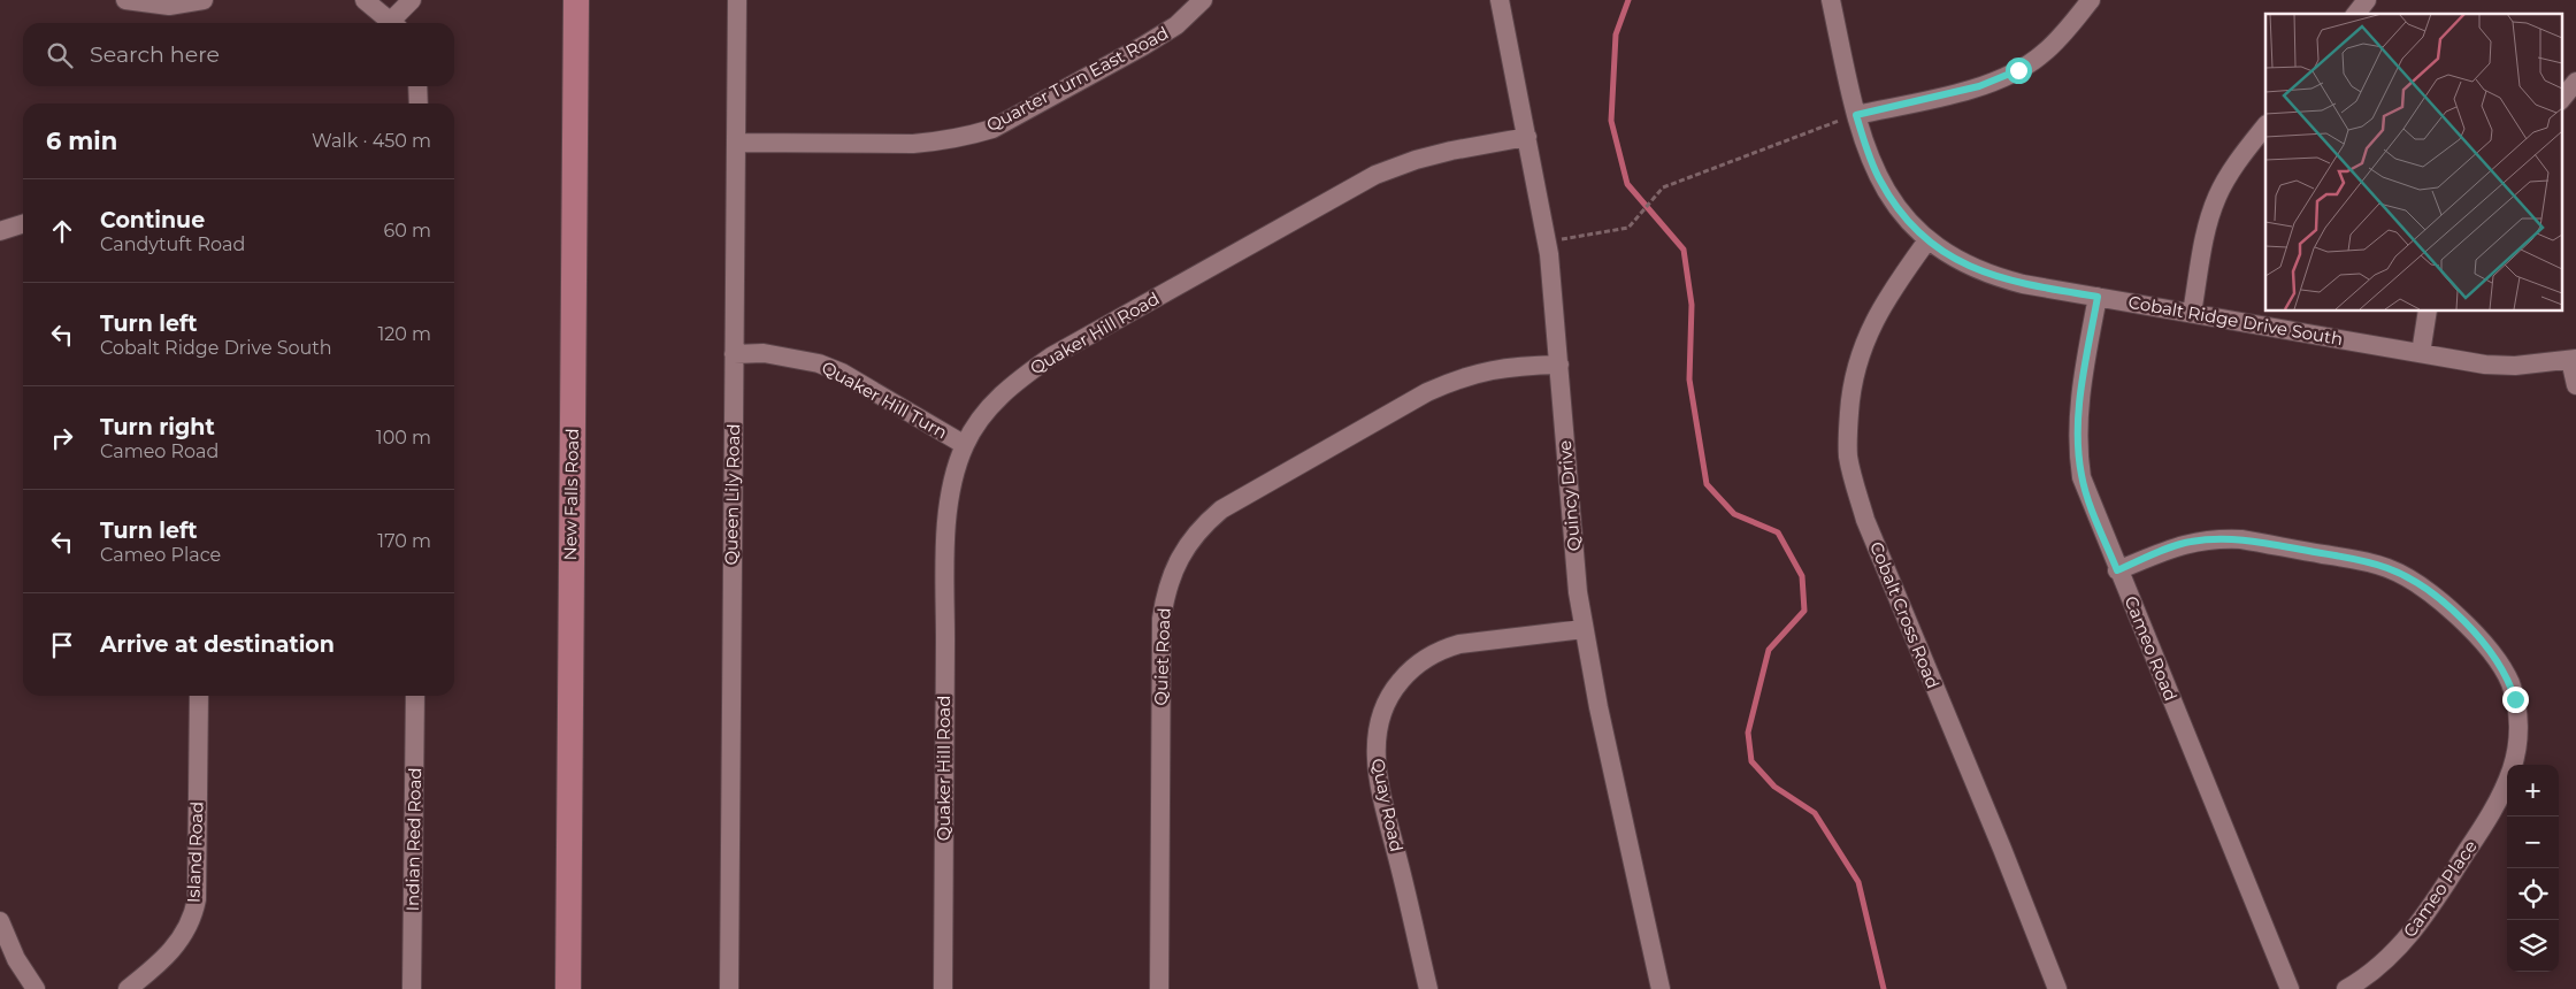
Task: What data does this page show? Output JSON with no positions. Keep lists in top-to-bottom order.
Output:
{
  "streets": {
    "main road": ["New Falls Road"],
    "street": [
      "Quarter Turn East Road",
      "Cobalt Ridge Drive South",
      "Quaker Hill Road",
      "Quaker Hill Turn",
      "Queen Lily Road",
      "Quincy Drive",
      "Cobalt Cross Road",
      "Cameo Road",
      "Quiet Road",
      "Quay Road",
      "Indian Red Road",
      "Island Road",
      "Cameo Place"
    ]
  },
  "crossings": [
    ["Quarter Turn East Road", "Queen Lily Road"],
    ["Cobalt Ridge Drive South", "Cobalt Cross Road"],
    ["Cobalt Ridge Drive South", "Cameo Road"],
    ["Quaker Hill Road", "Quaker Hill Turn"],
    ["Quaker Hill Road", "Quincy Drive"],
    ["Quaker Hill Turn", "Queen Lily Road"],
    ["Quincy Drive", "Quiet Road"],
    ["Quincy Drive", "Quay Road"],
    ["Cameo Road", "Cameo Place"]
  ],
  "page": {
    "search": "Search here",
    "heading": ["6 min", "Walk · 450 m"],
    "list": [
      ["Continue", "Candytuft Road", "60 m"],
      ["Turn left", "Cobalt Ridge Drive South", "120 m"],
      ["Turn right", "Cameo Road", "100 m"],
      ["Turn left", "Cameo Place", "170 m"],
      "Arrive at destination"
    ],
    "map_buttons": ["+", "−"]
  }
}
